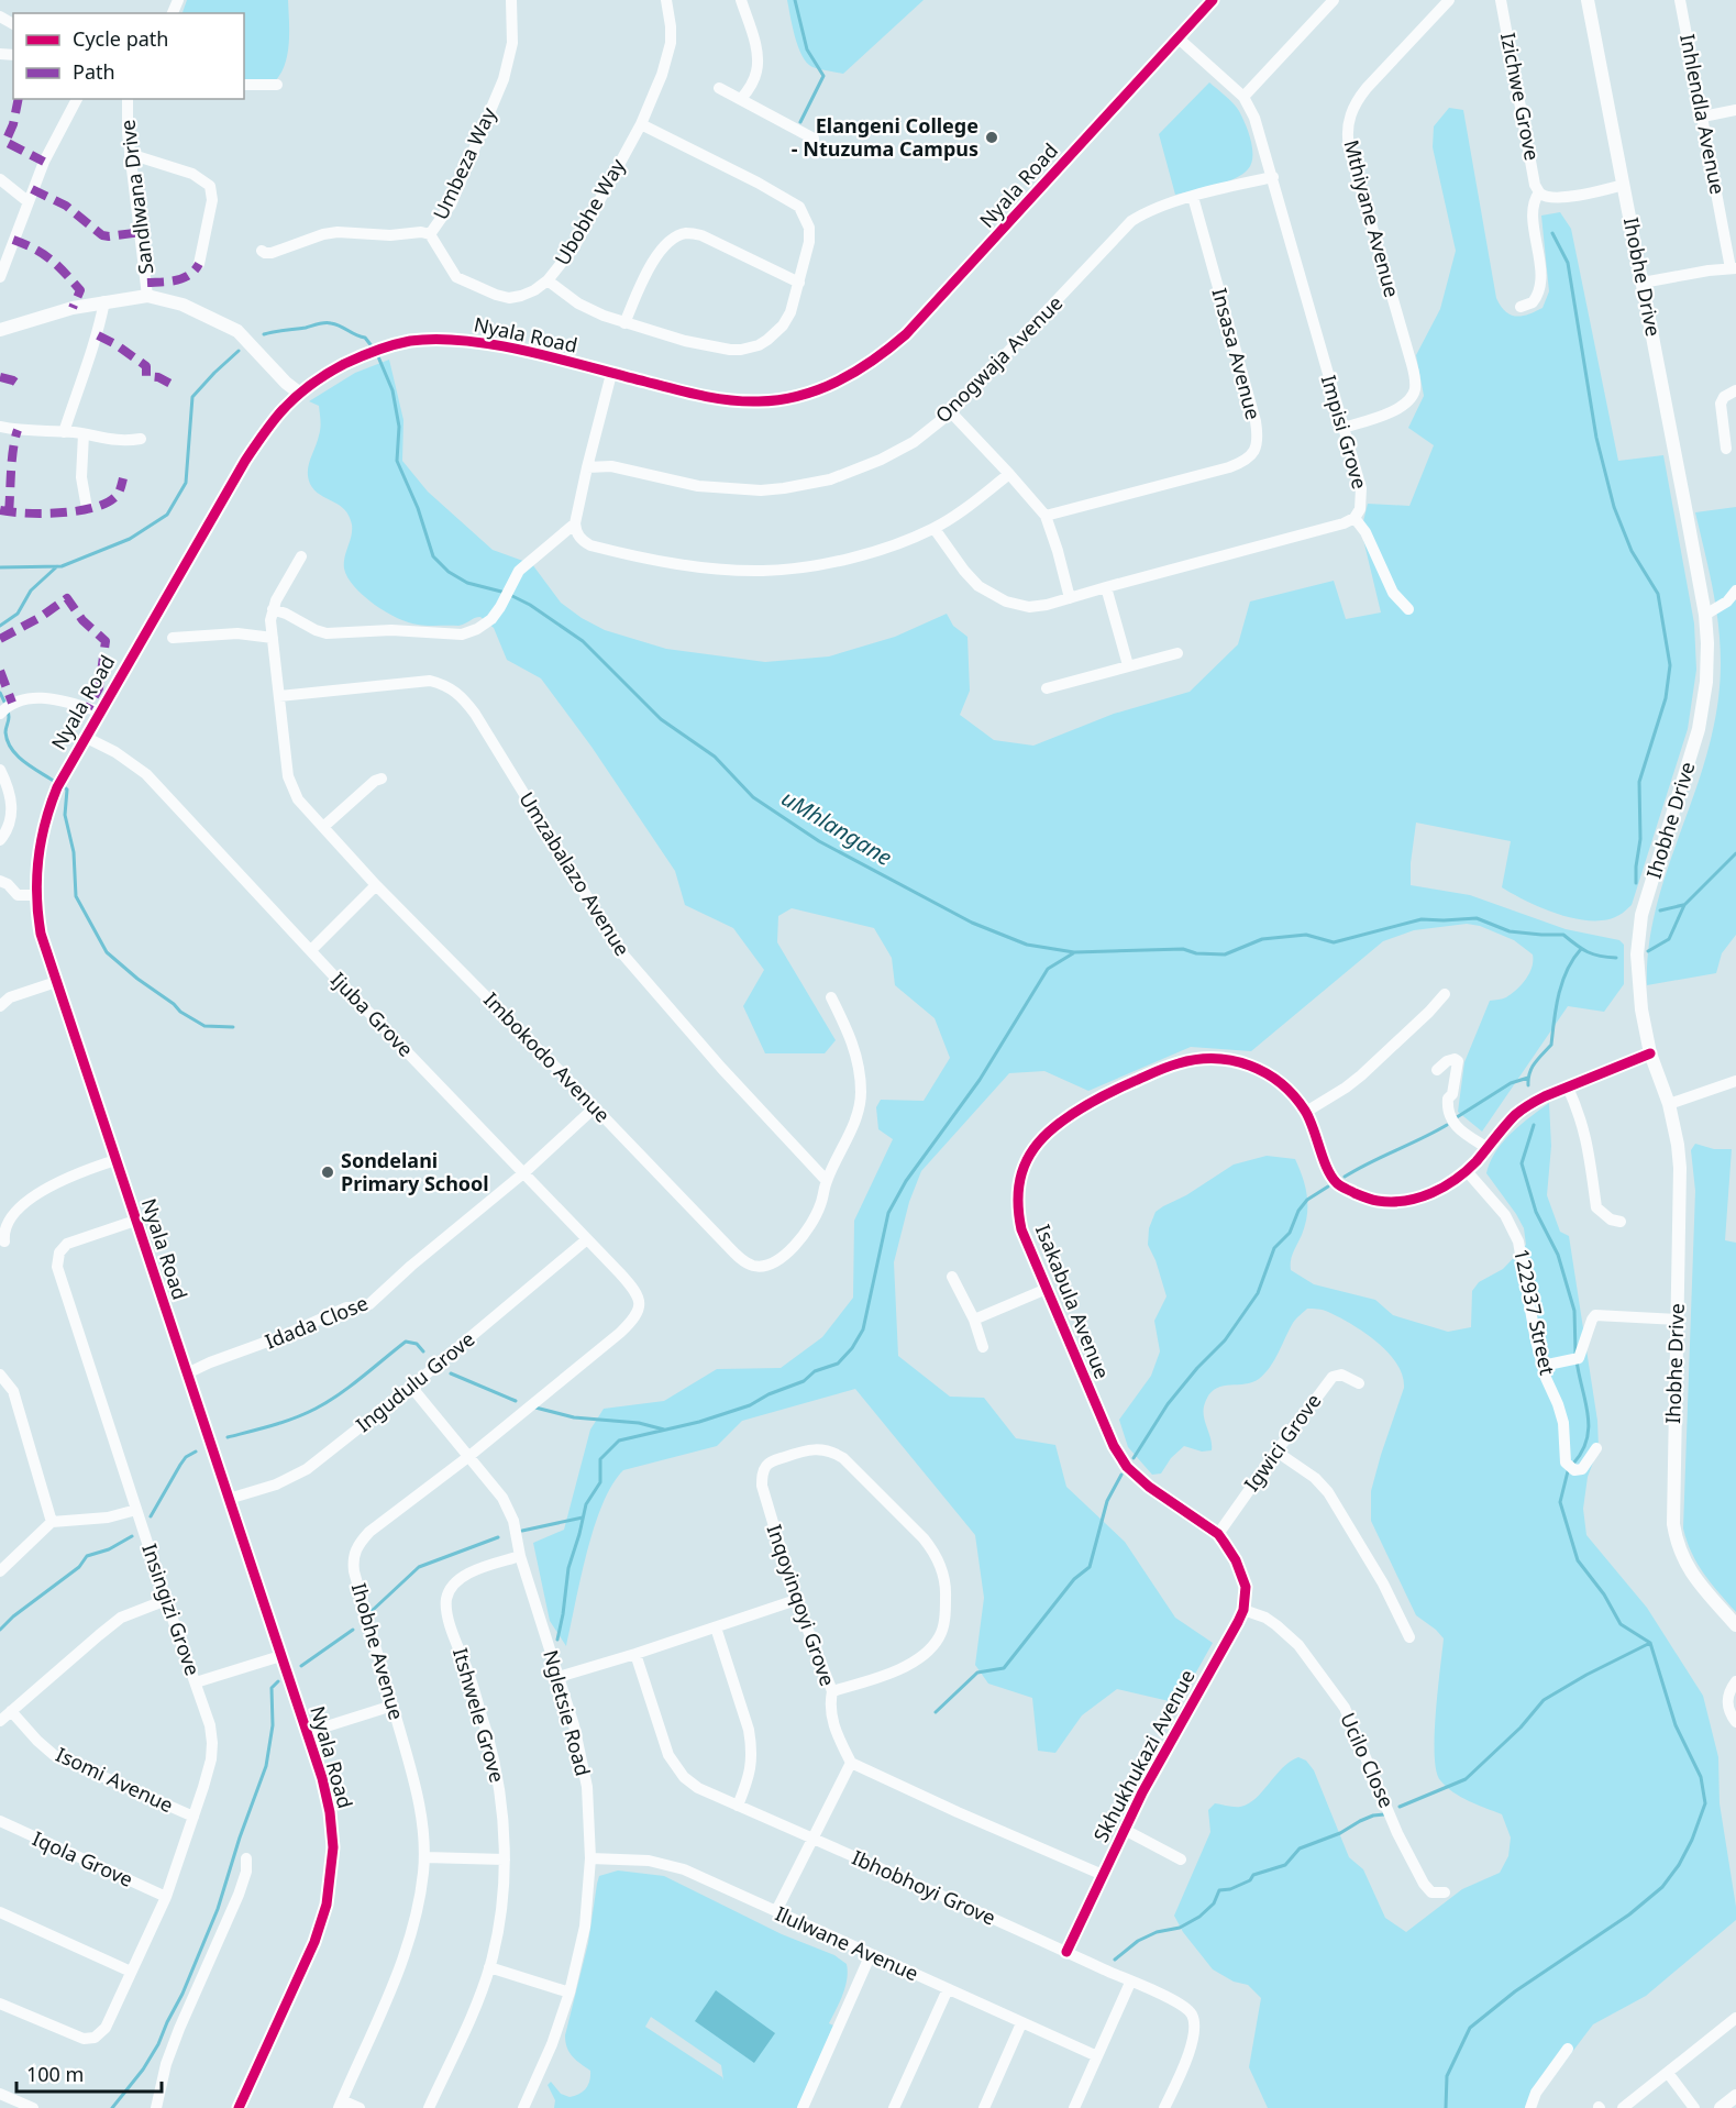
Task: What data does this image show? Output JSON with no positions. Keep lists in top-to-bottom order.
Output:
{
  "streets": {
    "street": [
      "Izichwe Grove",
      "Inhlendla Avenue",
      "Umbeza Way",
      "Nyala Road",
      "Sandlwana Drive",
      "Ubobhe Way",
      "Mthiyane Avenue",
      "Ihobhe Drive",
      "Insasa Avenue",
      "Onogwaja Avenue",
      "Impisi Grove",
      "Umzabalazo Avenue",
      "Ijuba Grove",
      "Imbokodo Avenue",
      "Isakabula Avenue",
      "122937 Street",
      "Idada Close",
      "Ingudulu Grove",
      "Igwici Grove",
      "Inqoyinqoyi Grove",
      "Insingizi Grove",
      "Ihobhe Avenue",
      "Ngletsie Road",
      "Itshwele Grove",
      "Skhukhukazi Avenue",
      "Ucilo Close",
      "Isomi Avenue",
      "Iqola Grove",
      "Ibhobhoyi Grove",
      "Ilulwane Avenue"
    ]
  },
  "crossings": [
    ["Umbeza Way", "Ubobhe Way"],
    ["Nyala Road", "Impisi Grove"],
    ["Nyala Road", "Ijuba Grove"],
    ["Nyala Road", "Idada Close"],
    ["Nyala Road", "Ingudulu Grove"],
    ["Nyala Road", "Insingizi Grove"],
    ["Mthiyane Avenue", "Impisi Grove"],
    ["Ihobhe Drive", "Isakabula Avenue"],
    ["Insasa Avenue", "Onogwaja Avenue"],
    ["Onogwaja Avenue", "Impisi Grove"],
    ["Umzabalazo Avenue", "Imbokodo Avenue"],
    ["Ijuba Grove", "Idada Close"],
    ["Ijuba Grove", "Ingudulu Grove"],
    ["Ijuba Grove", "Ihobhe Avenue"],
    ["Imbokodo Avenue", "Idada Close"],
    ["Isakabula Avenue", "122937 Street"],
    ["Isakabula Avenue", "Igwici Grove"],
    ["Isakabula Avenue", "Skhukhukazi Avenue"],
    ["Isakabula Avenue", "Ucilo Close"],
    ["Ingudulu Grove", "Ngletsie Road"],
    ["Insingizi Grove", "Isomi Avenue"],
    ["Insingizi Grove", "Iqola Grove"],
    ["Ihobhe Avenue", "Ngletsie Road"],
    ["Ngletsie Road", "Itshwele Grove"],
    ["Ngletsie Road", "Ilulwane Avenue"],
    ["Skhukhukazi Avenue", "Ucilo Close"],
    ["Skhukhukazi Avenue", "Ibhobhoyi Grove"]
  ],
  "water": ["uMhlangane"],
  "places": ["Elangeni College - Ntuzuma Campus", "Sondelani Primary School"],
  "legend": ["Cycle path", "Path"],
  "scale_bar": "100 m"
}
